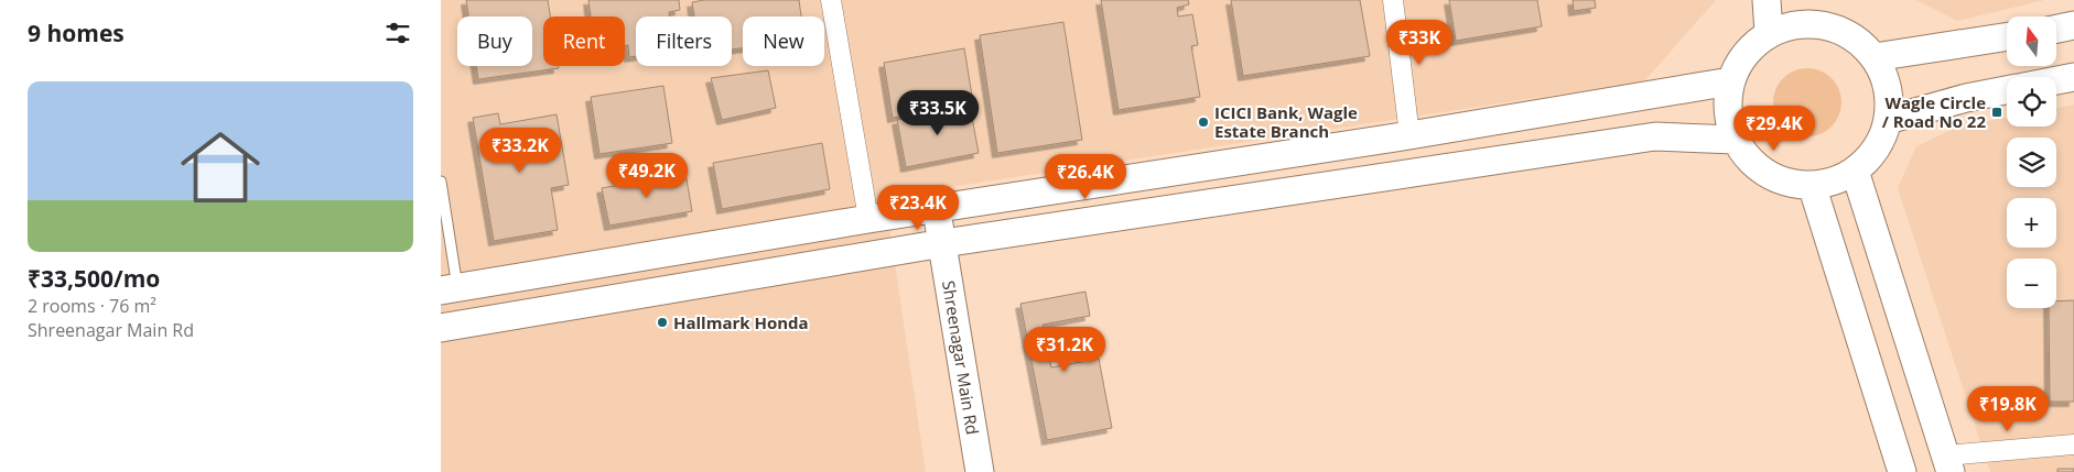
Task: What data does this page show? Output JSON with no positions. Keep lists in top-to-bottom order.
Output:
{
  "streets": {
    "street": ["Shreenagar Main Rd"]
  },
  "places": {
    "transit": ["Wagle Circle / Road No 22"],
    "other": ["ICICI Bank, Wagle Estate Branch", "Hallmark Honda"]
  },
  "north": "top",
  "page": {
    "heading": "9 homes",
    "map_buttons": ["+", "−"],
    "chip": [
      "Buy",
      "Rent",
      "Filters",
      "New"
    ],
    "price": [
      "₹33K",
      "₹33.5K",
      "₹29.4K",
      "₹33.2K",
      "₹49.2K",
      "₹26.4K",
      "₹23.4K",
      "₹31.2K",
      "₹19.8K"
    ],
    "list": [
      {
        "name": "₹33,500/mo",
        "note": "2 rooms · 76 m² · Shreenagar Main Rd"
      }
    ]
  }
}
